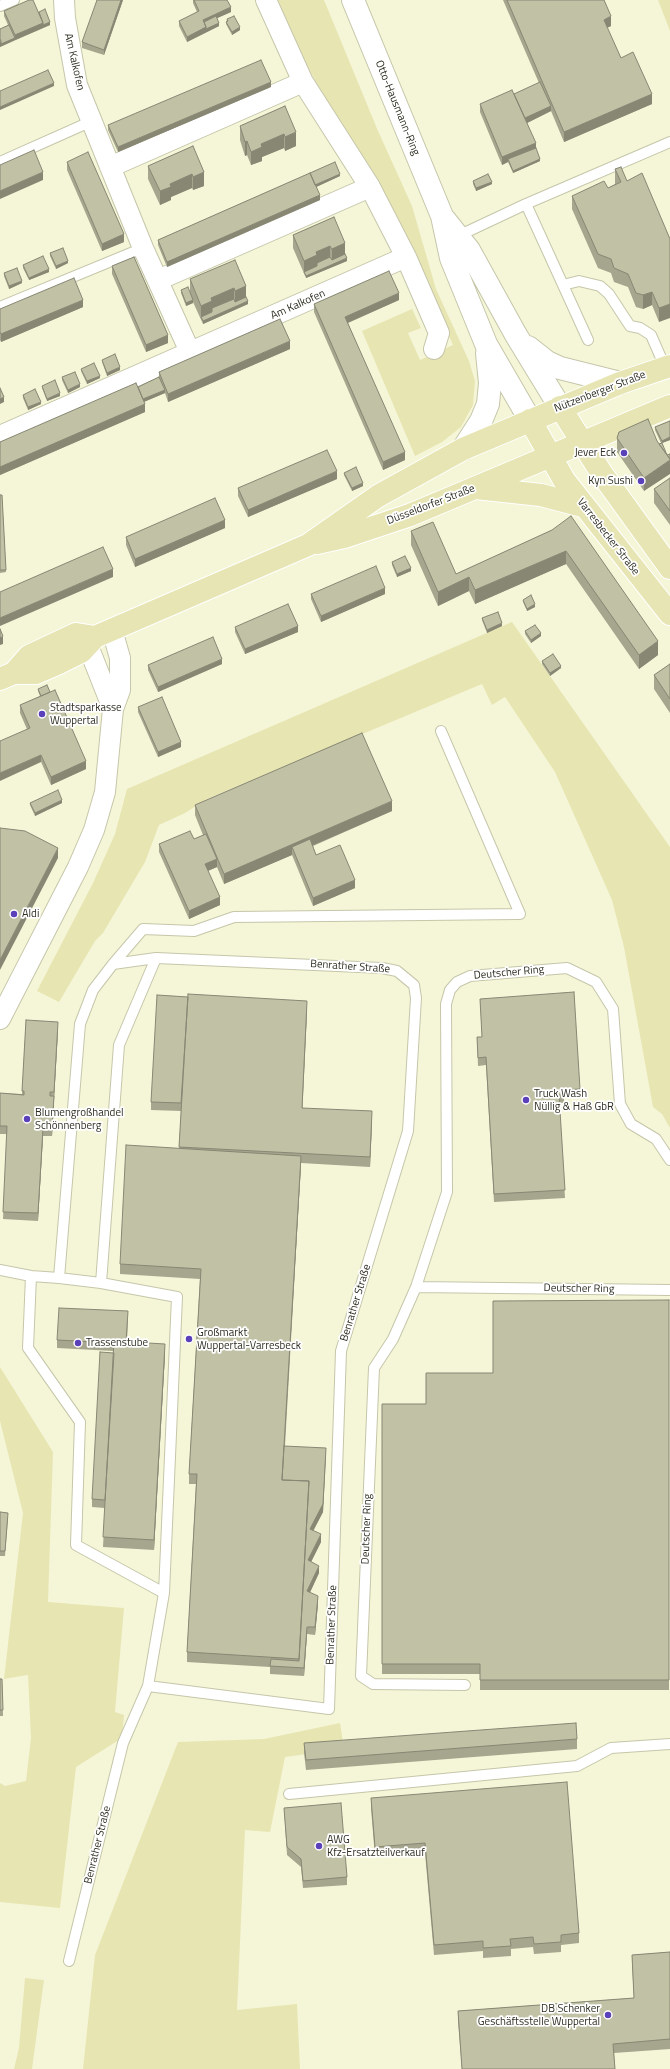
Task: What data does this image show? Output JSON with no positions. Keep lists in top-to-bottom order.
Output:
{
  "streets": {
    "main road": ["Nützenberger Straße", "Düsseldorfer Straße", "Varresbecker Straße"],
    "street": ["Am Kalkofen", "Otto-Hausmann-Ring"],
    "lane": ["Benrather Straße", "Deutscher Ring"]
  },
  "crossings": [
    ["Otto-Hausmann-Ring", "Nützenberger Straße"],
    ["Otto-Hausmann-Ring", "Düsseldorfer Straße"],
    ["Otto-Hausmann-Ring", "Varresbecker Straße"],
    ["Nützenberger Straße", "Düsseldorfer Straße"],
    ["Nützenberger Straße", "Varresbecker Straße"],
    ["Düsseldorfer Straße", "Varresbecker Straße"]
  ],
  "places": [
    "Jever Eck",
    "Kyn Sushi",
    "Stadtsparkasse Wuppertal",
    "Aldi",
    "Truck Wash Nüllig & Haß GbR",
    "Blumengroßhandel Schönnenberg",
    "Großmarkt Wuppertal-Varresbeck",
    "Trassenstube",
    "AWG Kfz-Ersatzteilverkauf",
    "DB Schenker Geschäftsstelle Wuppertal"
  ]
}
